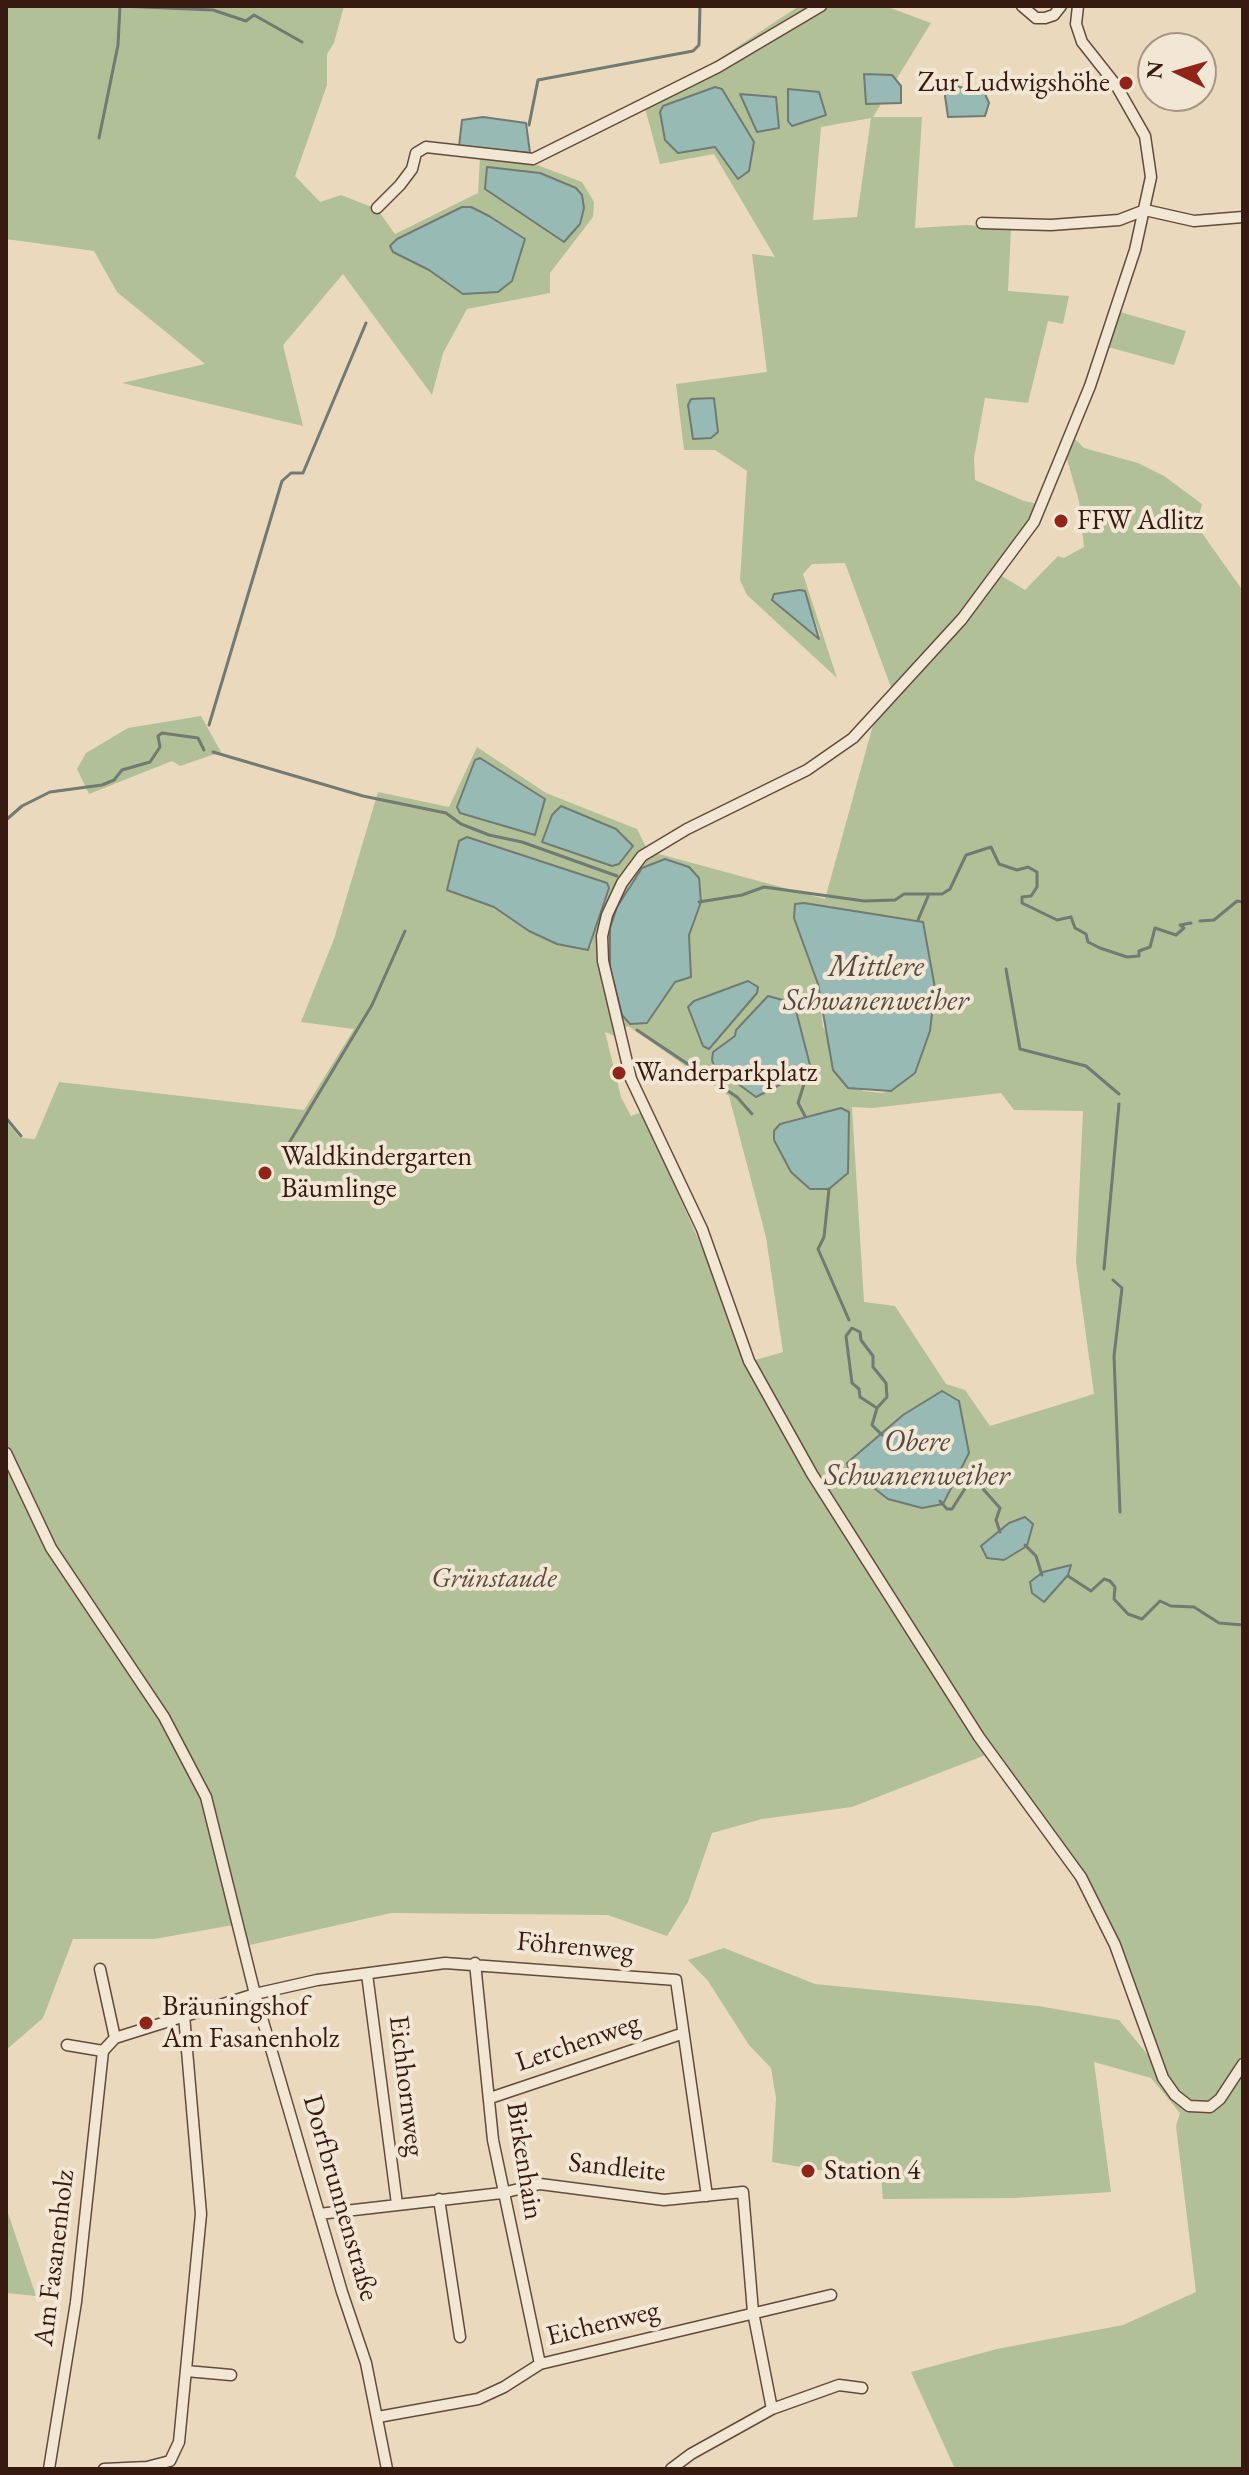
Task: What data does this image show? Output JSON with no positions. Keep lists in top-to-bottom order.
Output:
{
  "streets": {
    "street": [
      "Föhrenweg",
      "Lerchenweg",
      "Eichhornweg",
      "Birkenhain",
      "Sandleite",
      "Dorfbrunnenstraße",
      "Am Fasanenholz",
      "Eichenweg"
    ]
  },
  "crossings": [
    ["Föhrenweg", "Lerchenweg"],
    ["Föhrenweg", "Eichhornweg"],
    ["Föhrenweg", "Birkenhain"],
    ["Föhrenweg", "Sandleite"],
    ["Föhrenweg", "Dorfbrunnenstraße"],
    ["Lerchenweg", "Birkenhain"],
    ["Eichhornweg", "Sandleite"],
    ["Birkenhain", "Sandleite"],
    ["Birkenhain", "Eichenweg"],
    ["Sandleite", "Dorfbrunnenstraße"],
    ["Sandleite", "Eichenweg"],
    ["Dorfbrunnenstraße", "Eichenweg"]
  ],
  "water": ["Mittlere Schwanenweiher", "Obere Schwanenweiher"],
  "parks": ["Grünstaude"],
  "places": [
    "Zur Ludwigshöhe",
    "FFW Adlitz",
    "Wanderparkplatz",
    "Waldkindergarten Bäumlinge",
    "Bräuningshof Am Fasanenholz",
    "Station 4"
  ],
  "north": "left"
}
